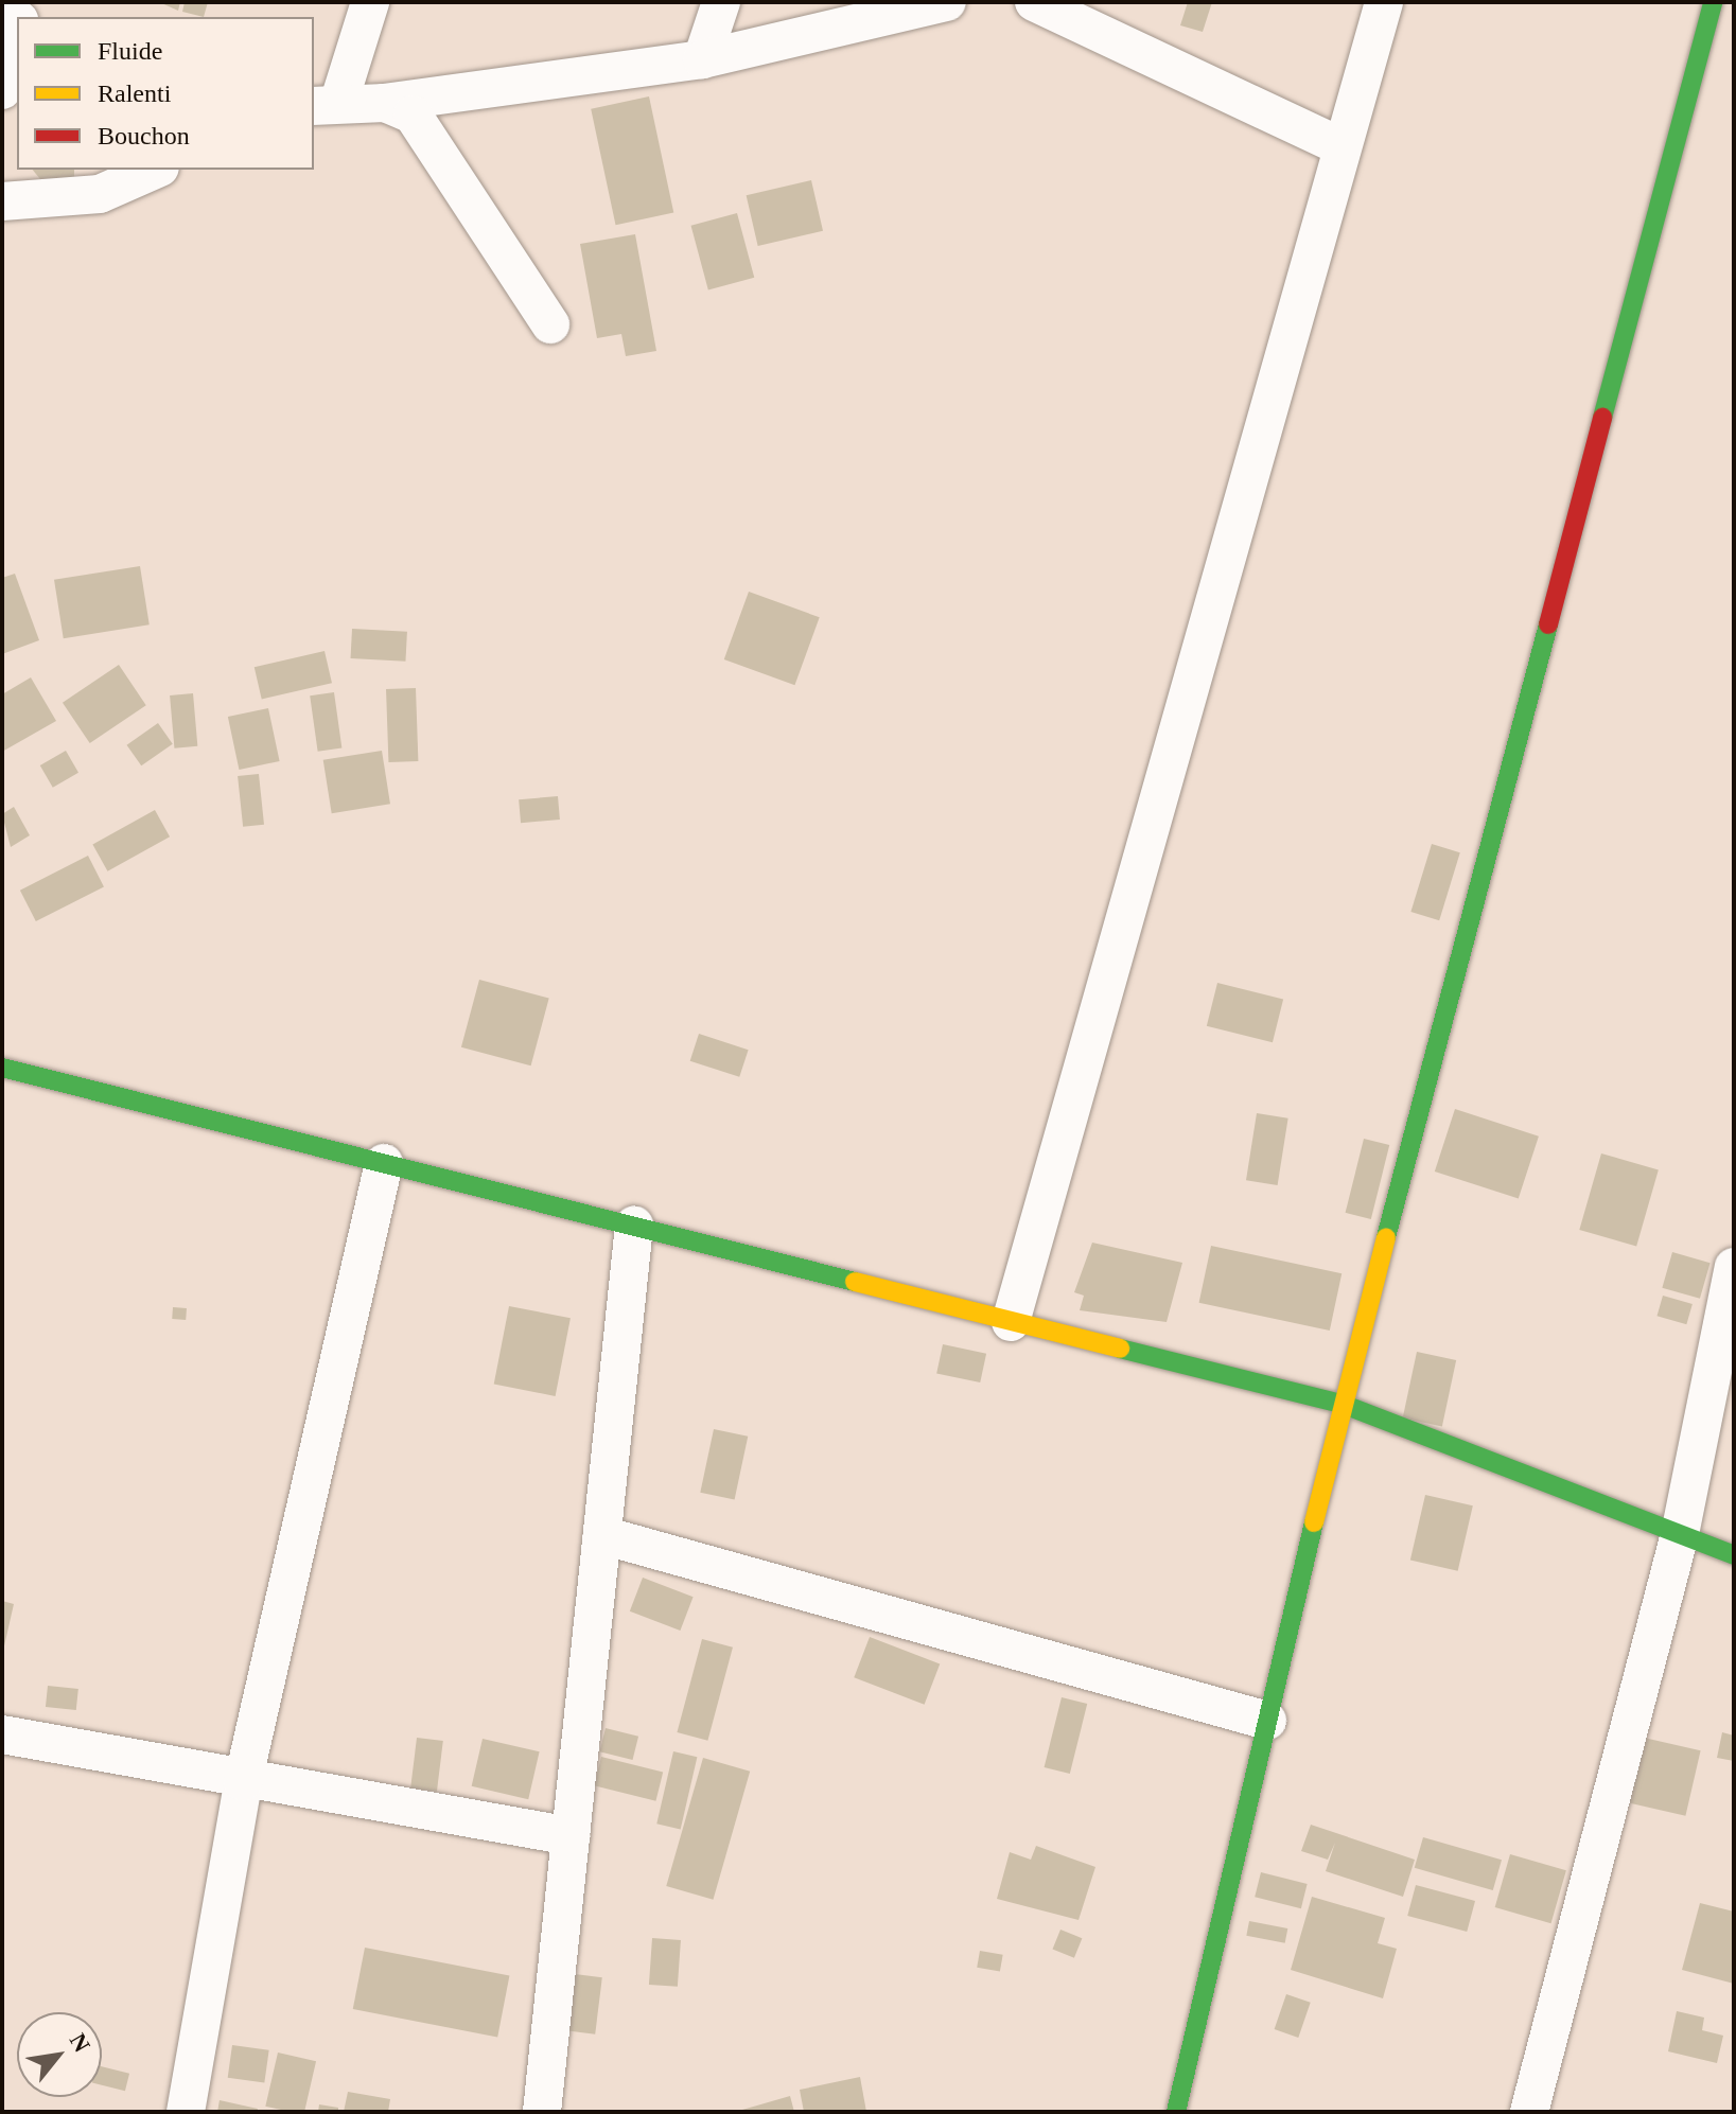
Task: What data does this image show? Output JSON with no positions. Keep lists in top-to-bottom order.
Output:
{
  "legend": ["Fluide", "Ralenti", "Bouchon"],
  "north": "top right"
}
